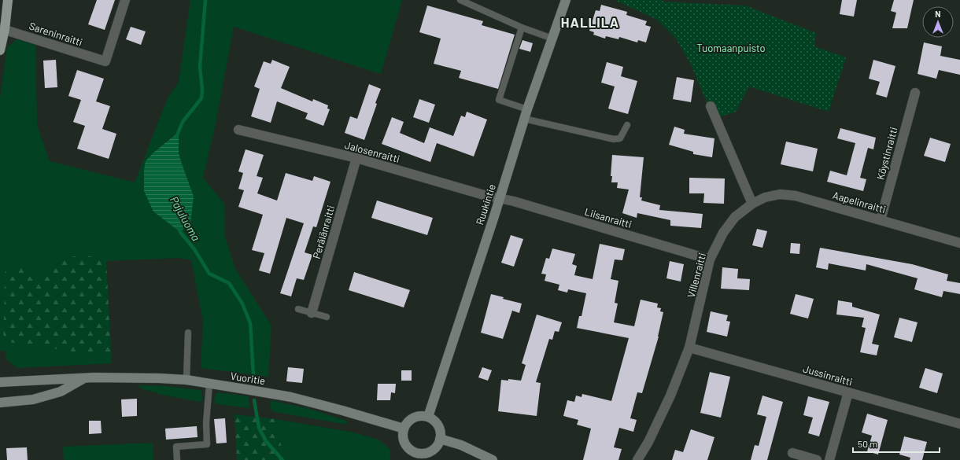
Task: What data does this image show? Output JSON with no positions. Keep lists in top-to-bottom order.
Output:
{
  "streets": {
    "street": [
      "Sareninraitti",
      "Jalosenraitti",
      "Köystinraitti",
      "Aapelinraitti",
      "Ruukintie",
      "Liisanraitti",
      "Perälänraitti",
      "Villenraitti",
      "Jussinraitti",
      "Vuoritie"
    ]
  },
  "crossings": [
    ["Jalosenraitti", "Ruukintie"],
    ["Jalosenraitti", "Liisanraitti"],
    ["Jalosenraitti", "Perälänraitti"],
    ["Köystinraitti", "Aapelinraitti"],
    ["Aapelinraitti", "Villenraitti"],
    ["Ruukintie", "Liisanraitti"],
    ["Ruukintie", "Vuoritie"],
    ["Liisanraitti", "Villenraitti"],
    ["Villenraitti", "Jussinraitti"]
  ],
  "districts": ["HALLILA"],
  "water": ["Pajuluoma"],
  "parks": ["Tuomaanpuisto"],
  "scale_bar": "50 m",
  "north": "top"
}
